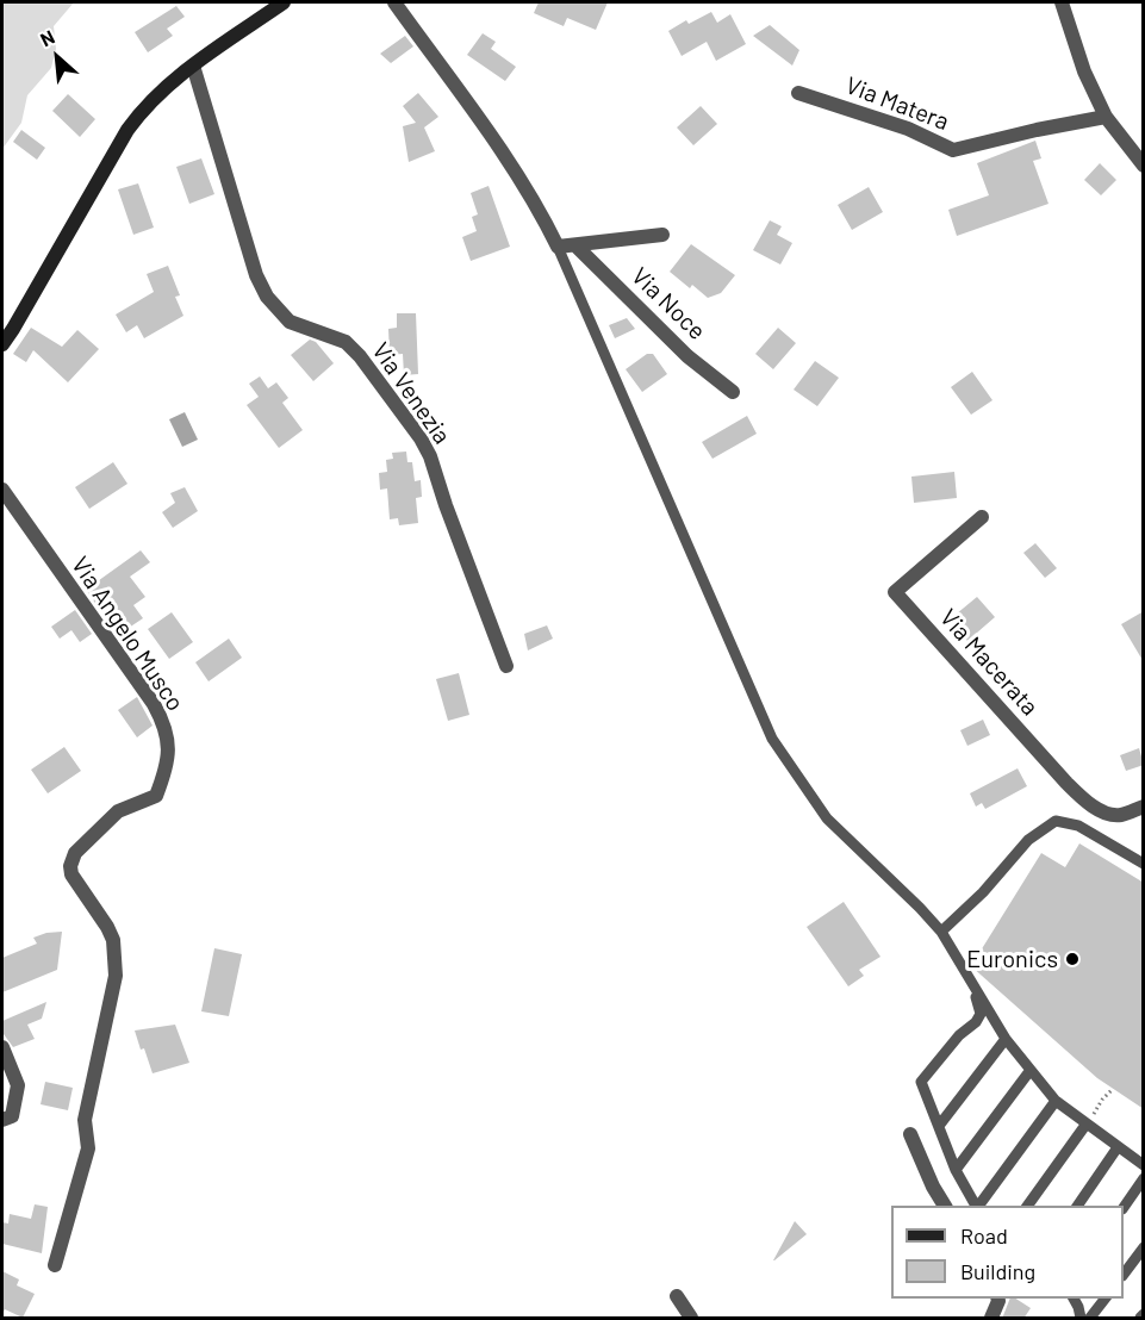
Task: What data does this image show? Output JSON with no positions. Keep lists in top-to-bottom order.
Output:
{
  "streets": {
    "street": [
      "Via Matera",
      "Via Noce",
      "Via Venezia",
      "Via Angelo Musco",
      "Via Macerata"
    ]
  },
  "places": ["Euronics"],
  "legend": ["Road", "Building"],
  "north": "top left"
}
